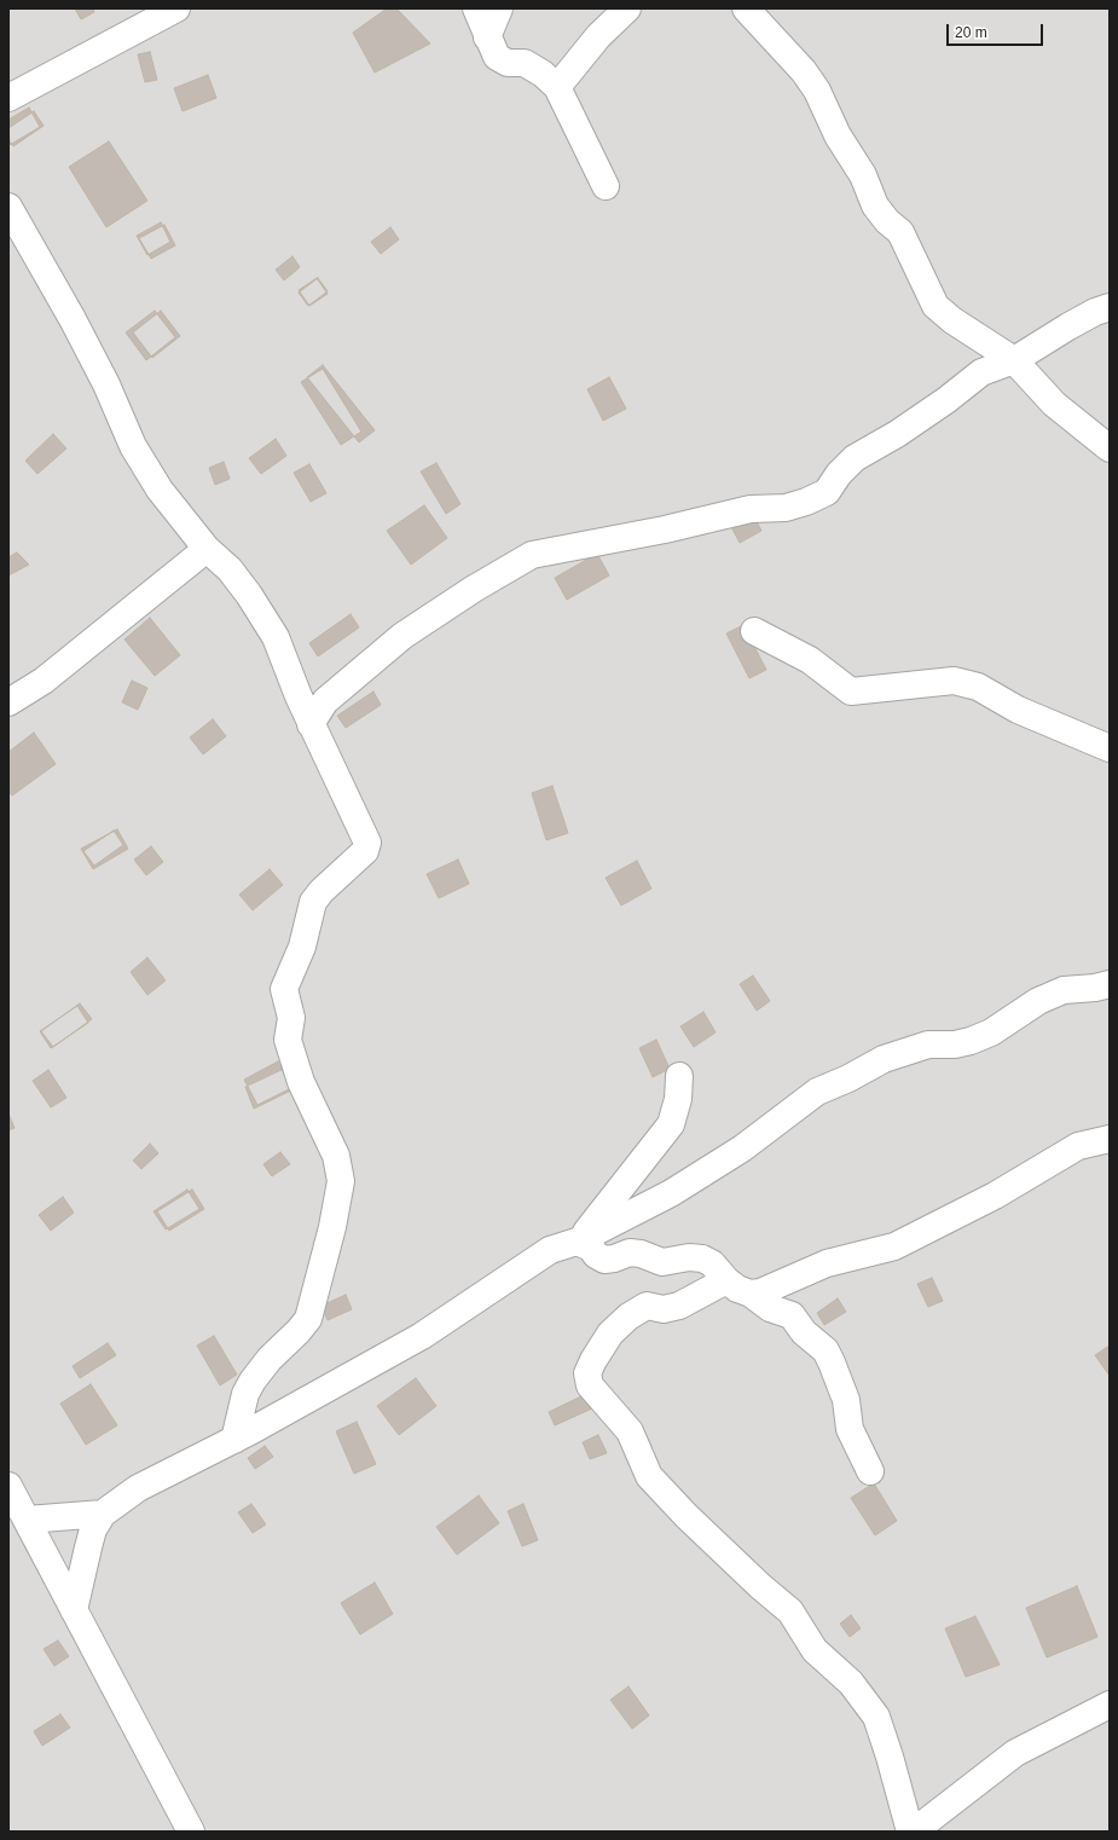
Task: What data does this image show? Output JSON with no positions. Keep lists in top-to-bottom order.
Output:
{
  "scale_bar": "20 m"
}
